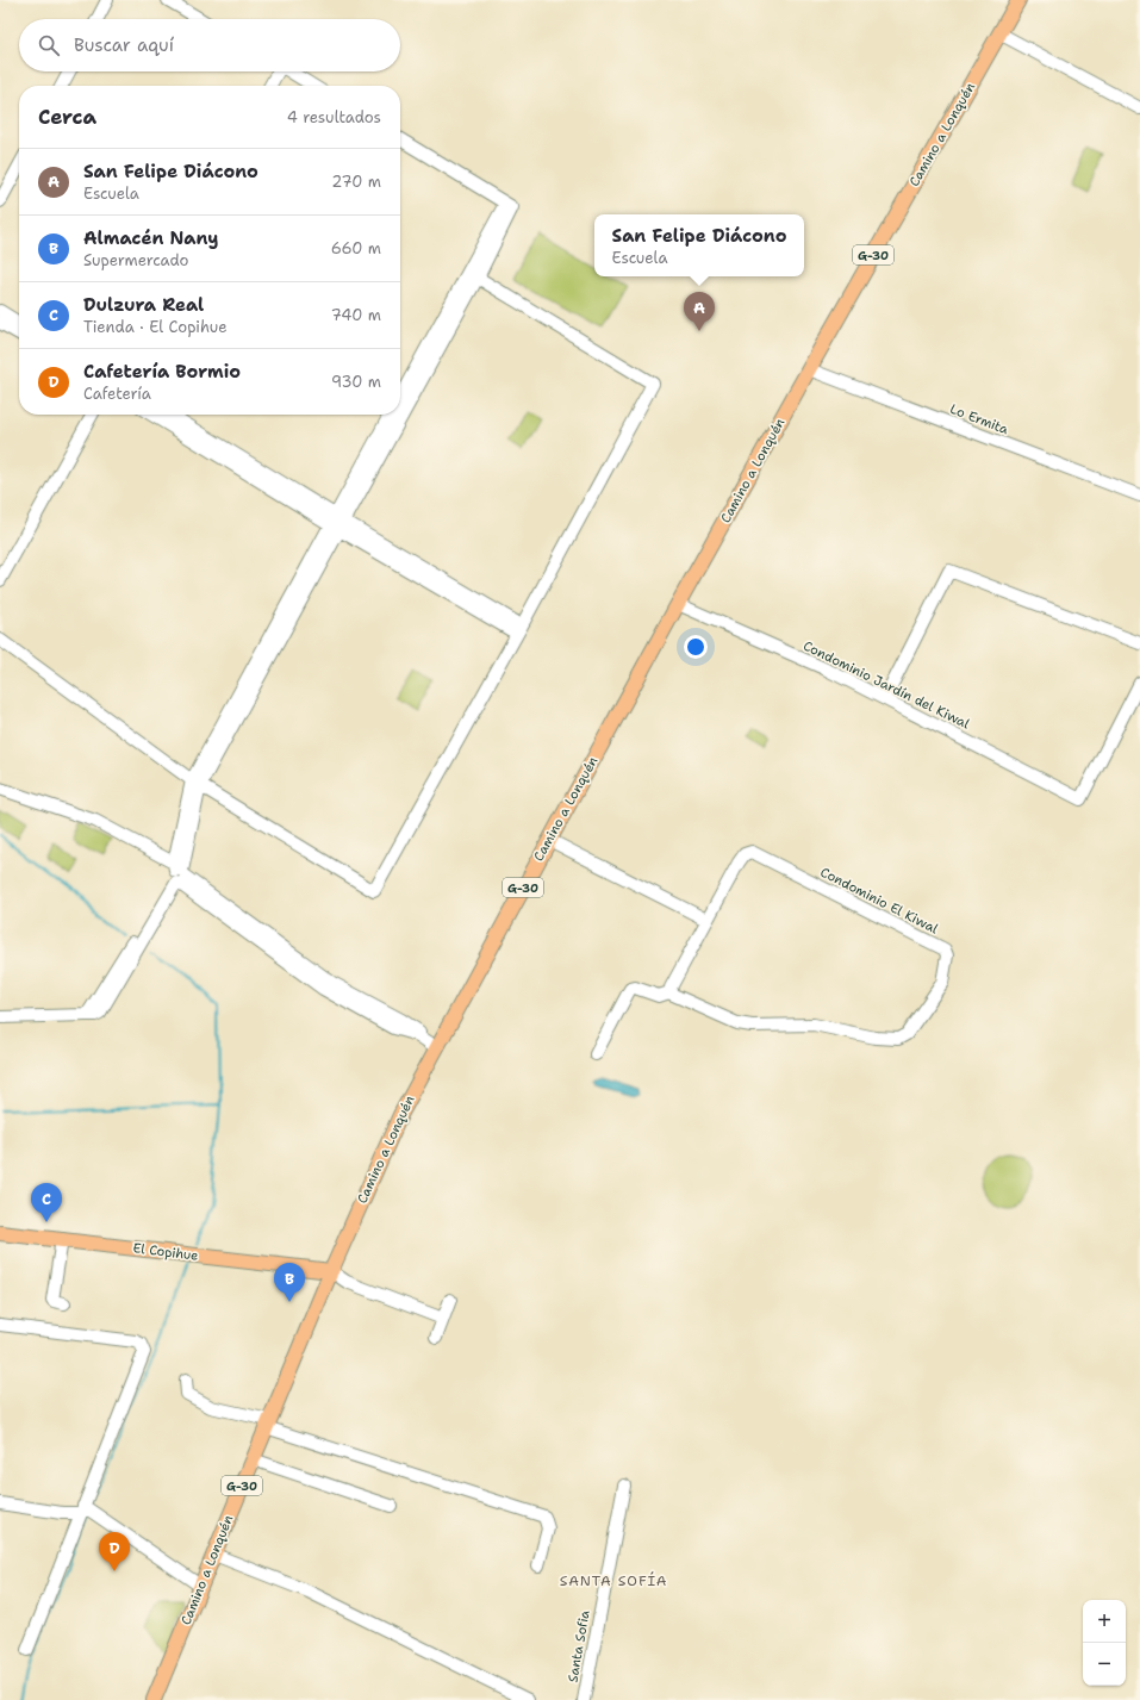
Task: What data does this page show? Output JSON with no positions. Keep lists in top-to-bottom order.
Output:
{
  "streets": {
    "main road": ["Camino a Lonquén", "G-30", "El Copihue"],
    "street": [
      "Lo Ermita",
      "Condominio Jardín del Kiwal",
      "Condominio El Kiwal",
      "Santa Sofia"
    ]
  },
  "crossings": [
    ["Camino a Lonquén", "Lo Ermita"],
    ["Camino a Lonquén", "Condominio Jardín del Kiwal"],
    ["Camino a Lonquén", "El Copihue"]
  ],
  "districts": ["SANTA SOFÍA"],
  "page": {
    "search": "Buscar aquí",
    "heading": ["Cerca", "4 resultados"],
    "list": [
      {
        "mark": "A",
        "name": "San Felipe Diácono",
        "note": "Escuela",
        "value": "270 m"
      },
      {
        "mark": "B",
        "name": "Almacén Nany",
        "note": "Supermercado",
        "value": "660 m"
      },
      {
        "mark": "C",
        "name": "Dulzura Real",
        "note": "Tienda · El Copihue",
        "value": "740 m"
      },
      {
        "mark": "D",
        "name": "Cafetería Bormio",
        "note": "Cafetería",
        "value": "930 m"
      }
    ],
    "popup": ["San Felipe Diácono", "Escuela"],
    "pins": [
      "A",
      "C",
      "B",
      "D"
    ],
    "map_buttons": ["+", "−"]
  }
}
